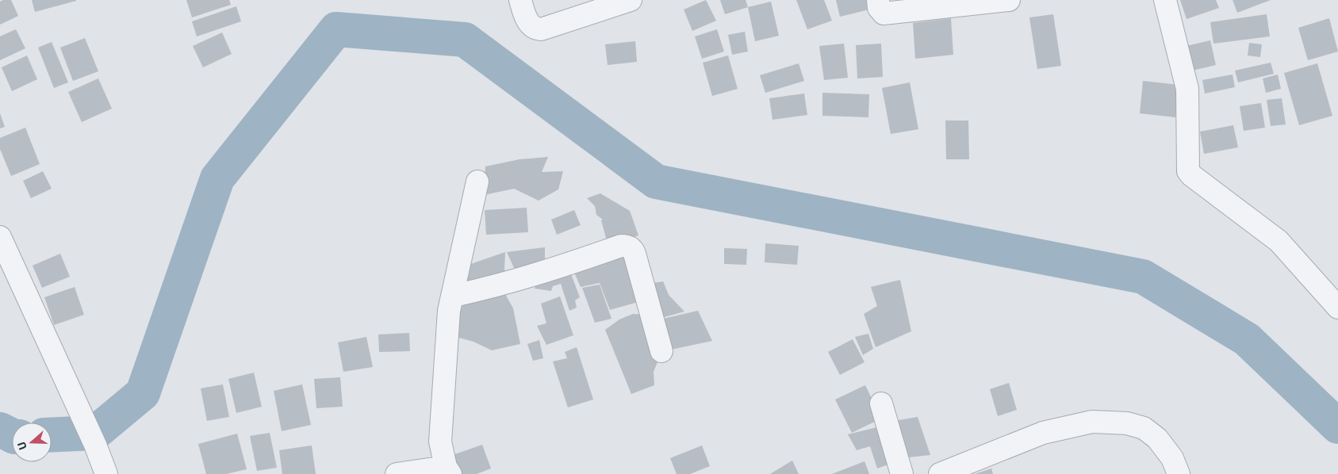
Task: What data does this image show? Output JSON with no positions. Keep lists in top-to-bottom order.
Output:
{
  "north": "left"
}
